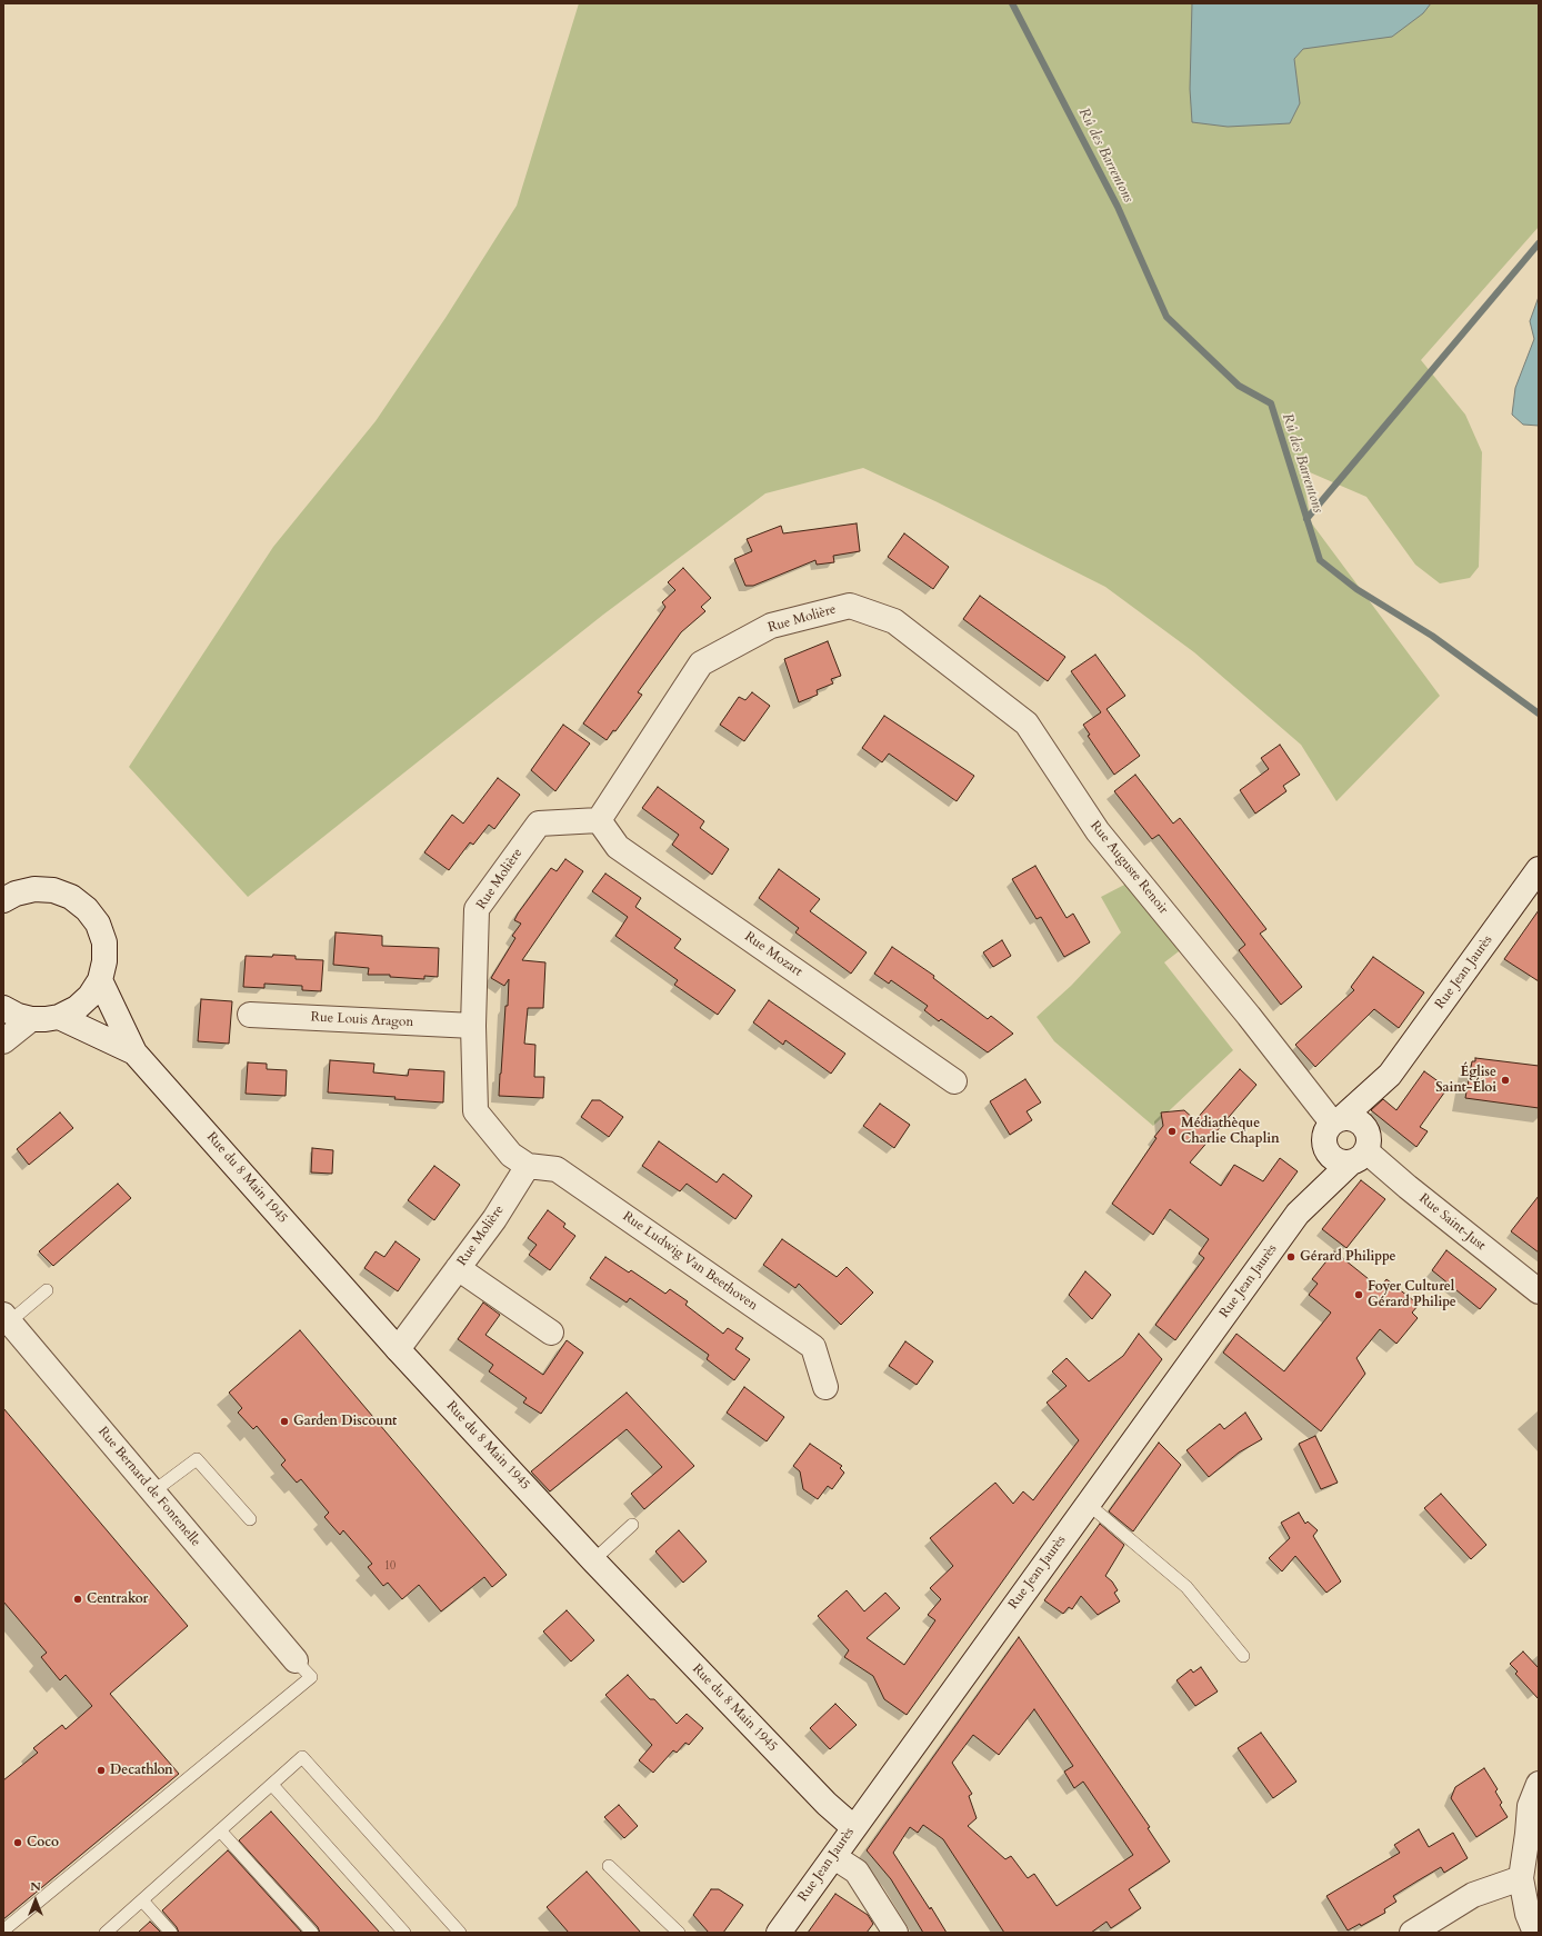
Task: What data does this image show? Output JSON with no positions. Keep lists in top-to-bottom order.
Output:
{
  "streets": {
    "street": [
      "Rue Molière",
      "Rue Auguste Renoir",
      "Rue Mozart",
      "Rue Jean Jaurès",
      "Rue Louis Aragon",
      "Rue du 8 Main 1945",
      "Rue Saint-Just",
      "Rue Ludwig Van Beethoven",
      "Rue Bernard de Fontenelle"
    ]
  },
  "crossings": [
    ["Rue Molière", "Rue Auguste Renoir"],
    ["Rue Molière", "Rue Mozart"],
    ["Rue Molière", "Rue Louis Aragon"],
    ["Rue Molière", "Rue du 8 Main 1945"],
    ["Rue Molière", "Rue Ludwig Van Beethoven"],
    ["Rue Auguste Renoir", "Rue Saint-Just"],
    ["Rue Jean Jaurès", "Rue du 8 Main 1945"]
  ],
  "water": ["Rû des Barrentons"],
  "places": [
    "Église Saint-Éloi",
    "Médiathèque Charlie Chaplin",
    "Gérard Philippe",
    "Foyer Culturel Gérard Philipe",
    "Garden Discount",
    "Centrakor",
    "Decathlon",
    "Coco"
  ],
  "house_numbers": ["10"],
  "north": "top"
}
